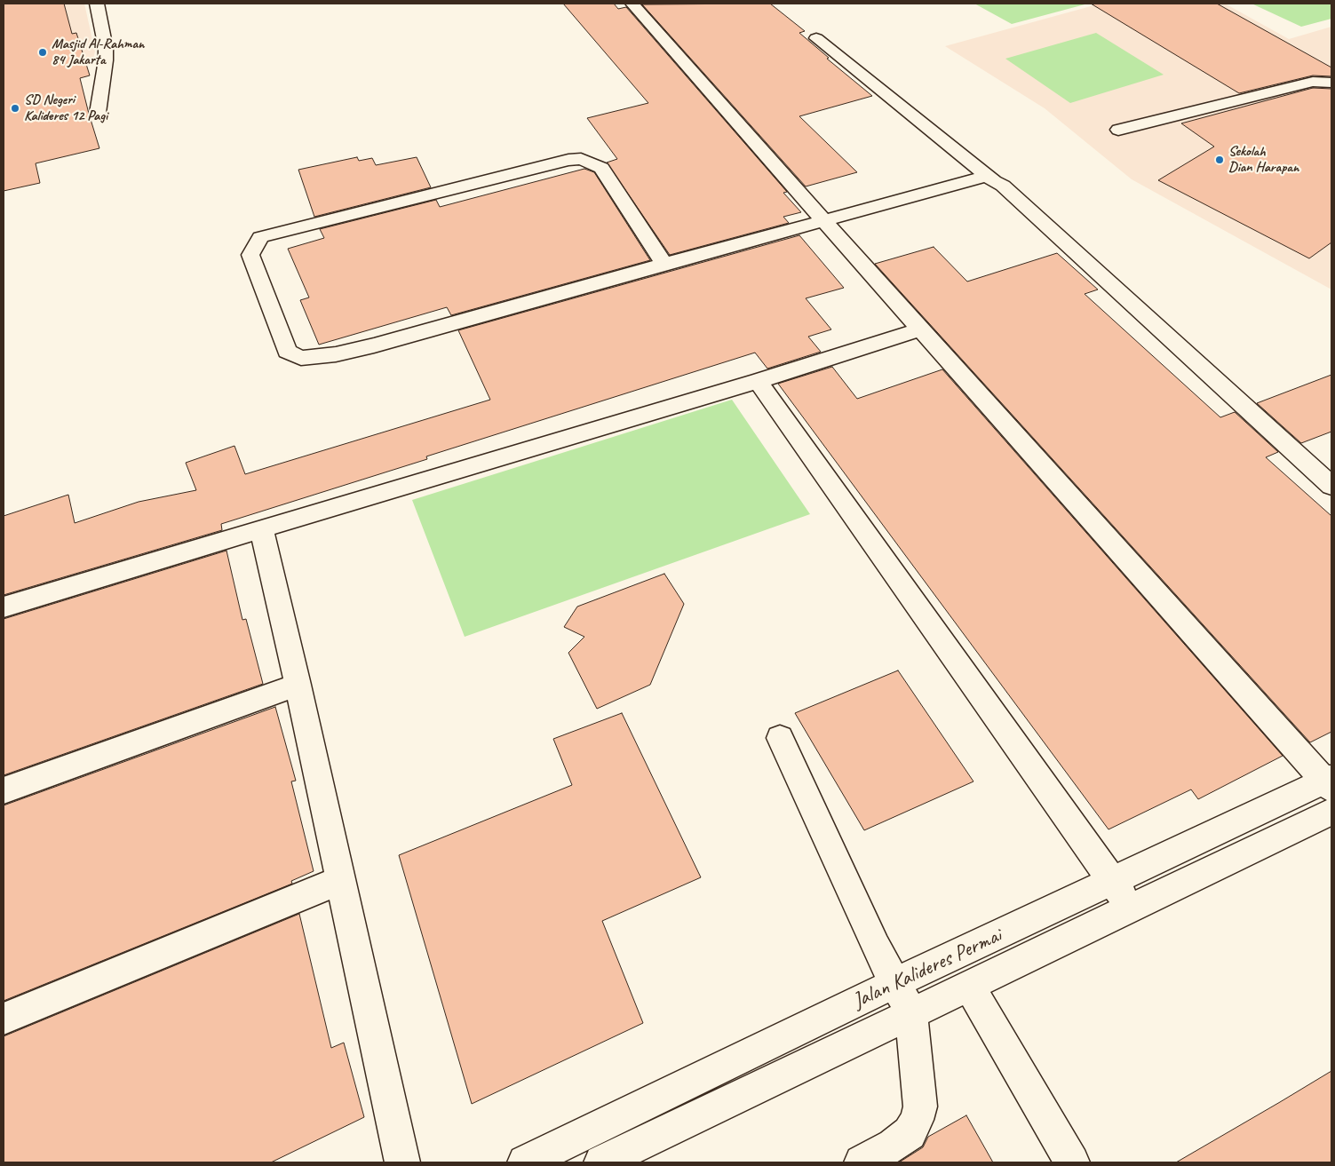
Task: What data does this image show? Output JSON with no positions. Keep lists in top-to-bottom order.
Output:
{
  "streets": {
    "street": ["Jalan Kalideres Permai"]
  },
  "places": ["Masjid Al-Rahman 84 Jakarta", "SD Negeri Kalideres 12 Pagi", "Sekolah Dian Harapan"]
}
